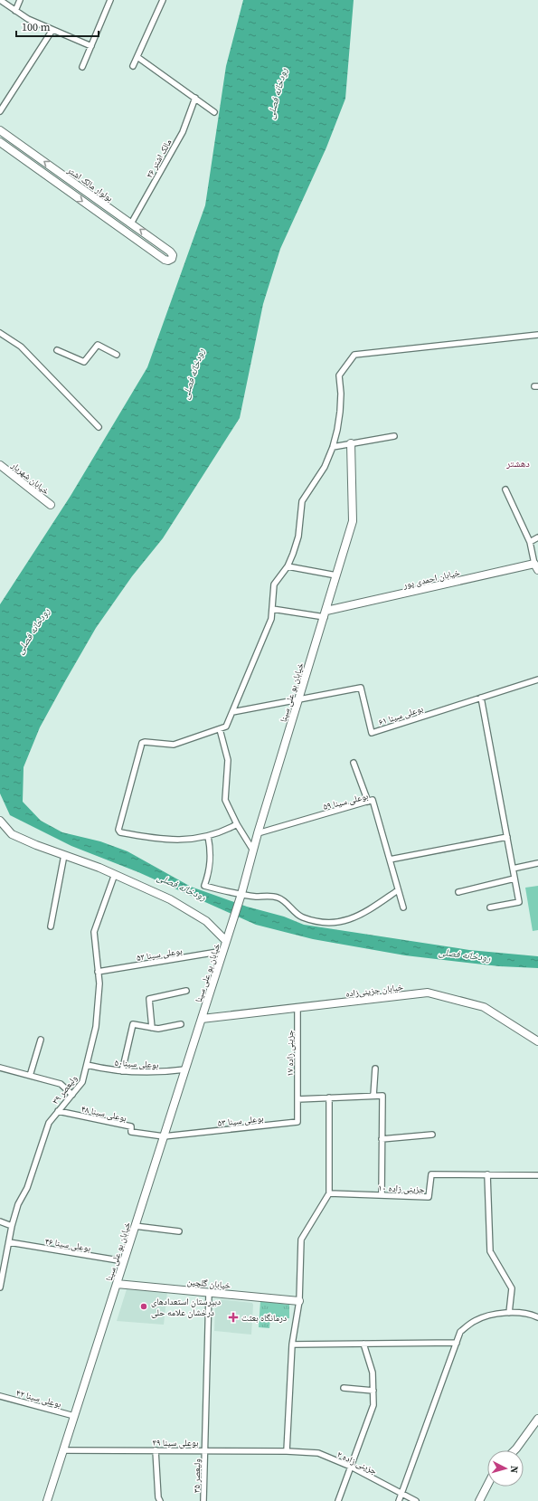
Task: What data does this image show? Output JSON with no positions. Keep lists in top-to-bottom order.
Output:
{
  "streets": {
    "main road": [
      "بولوار مالک اشتر",
      "خیابان شهریار",
      "خیابان احمدی پور",
      "خیابان بو علی سینا",
      "خیابان جزینی‌زاده",
      "خیابان گلچین"
    ],
    "street": [
      "مالک اشتر ۲۶",
      "بوعلی سینا ۶۱",
      "بوعلی سینا ۵۹",
      "بوعلی سینا ۵۲",
      "جزینی زاده ۱۷",
      "بوعلی سینا۵۰",
      "ولیعصر ۳۹",
      "بوعلی سینا ۴۸",
      "بوعلی سینا ۵۳",
      "جزینی زاده ۱۰",
      "بوعلی سینا ۴۶",
      "بوعلی سینا ۴۲",
      "بوعلی سینا ۴۹",
      "جزینی زاده ۲",
      "ولیعصر ۳۵"
    ]
  },
  "crossings": [
    ["مالک اشتر ۲۶", "بولوار مالک اشتر"],
    ["خیابان احمدی پور", "خیابان بو علی سینا"],
    ["خیابان بو علی سینا", "بوعلی سینا ۶۱"],
    ["خیابان بو علی سینا", "بوعلی سینا ۵۹"],
    ["خیابان بو علی سینا", "بوعلی سینا ۵۲"],
    ["خیابان بو علی سینا", "خیابان جزینی‌زاده"],
    ["خیابان بو علی سینا", "بوعلی سینا۵۰"],
    ["خیابان بو علی سینا", "بوعلی سینا ۴۸"],
    ["خیابان بو علی سینا", "بوعلی سینا ۵۳"],
    ["خیابان بو علی سینا", "بوعلی سینا ۴۶"],
    ["خیابان بو علی سینا", "خیابان گلچین"],
    ["خیابان بو علی سینا", "بوعلی سینا ۴۲"],
    ["خیابان بو علی سینا", "بوعلی سینا ۴۹"],
    ["بوعلی سینا ۵۲", "ولیعصر ۳۹"],
    ["خیابان جزینی‌زاده", "جزینی زاده ۱۷"],
    ["جزینی زاده ۱۷", "بوعلی سینا ۵۳"],
    ["بوعلی سینا۵۰", "ولیعصر ۳۹"],
    ["ولیعصر ۳۹", "بوعلی سینا ۴۸"],
    ["ولیعصر ۳۹", "بوعلی سینا ۴۶"],
    ["بوعلی سینا ۴۸", "بوعلی سینا ۵۳"],
    ["خیابان گلچین", "ولیعصر ۳۵"],
    ["بوعلی سینا ۴۹", "جزینی زاده ۲"],
    ["بوعلی سینا ۴۹", "ولیعصر ۳۵"]
  ],
  "districts": ["دهشتر"],
  "water": ["رودخانه فصلی"],
  "places": {
    "other": ["دبیرستان استعدادهای درخشان علامه حلی"],
    "health": ["درمانگاه بعثت"]
  },
  "scale_bar": "100 m",
  "north": "right"
}
